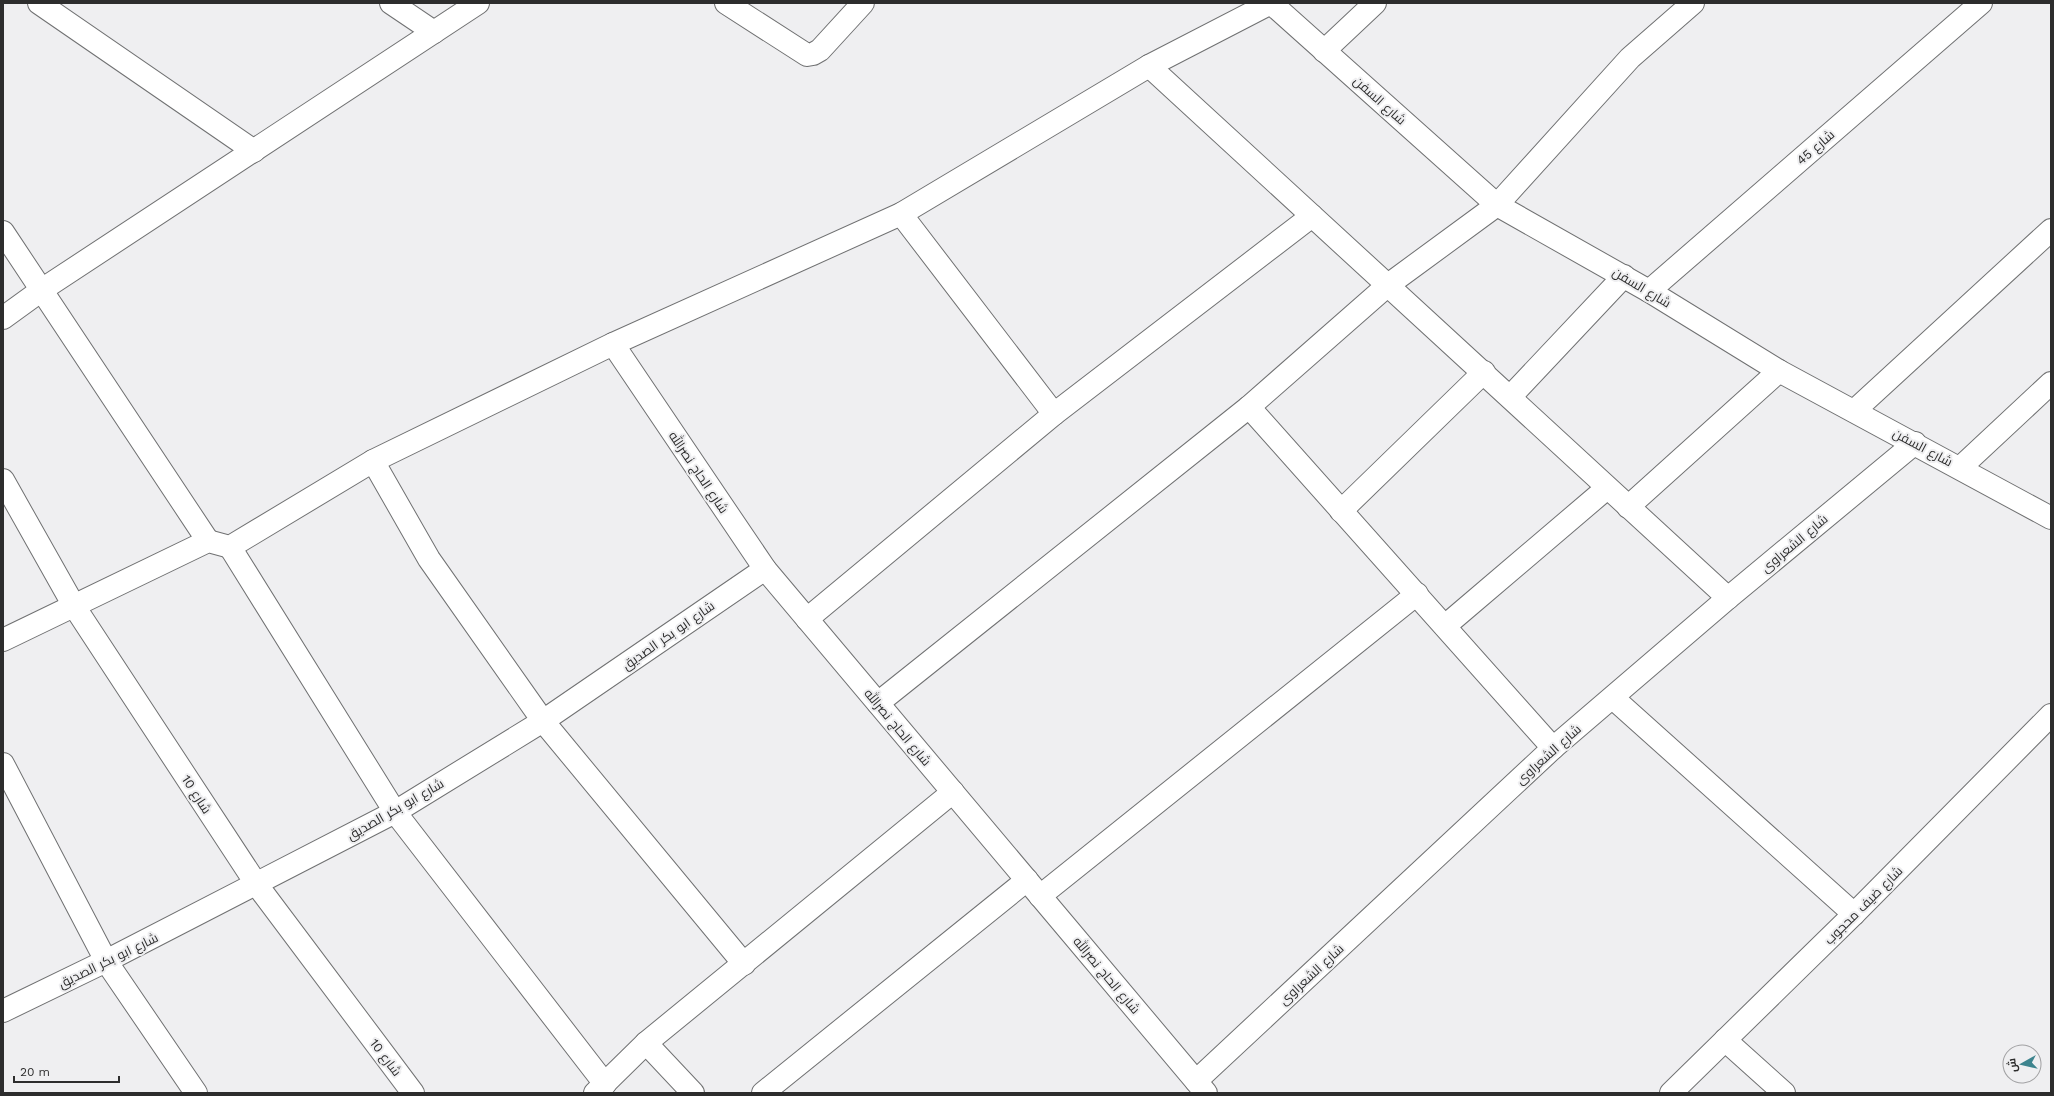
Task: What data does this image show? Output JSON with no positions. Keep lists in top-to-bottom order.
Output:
{
  "streets": {
    "street": [
      "شارع السفن",
      "شارع 45",
      "شارع الحاج نصرالله",
      "شارع الشعراوى",
      "شارع ابو بكر الصديق",
      "شارع 10",
      "شارع ضيف محجوب"
    ]
  },
  "crossings": [
    ["شارع السفن", "شارع 45"],
    ["شارع السفن", "شارع الشعراوى"],
    ["شارع الحاج نصرالله", "شارع الشعراوى"],
    ["شارع الحاج نصرالله", "شارع ابو بكر الصديق"],
    ["شارع ابو بكر الصديق", "شارع 10"]
  ],
  "scale_bar": "20 m",
  "north": "left"
}
